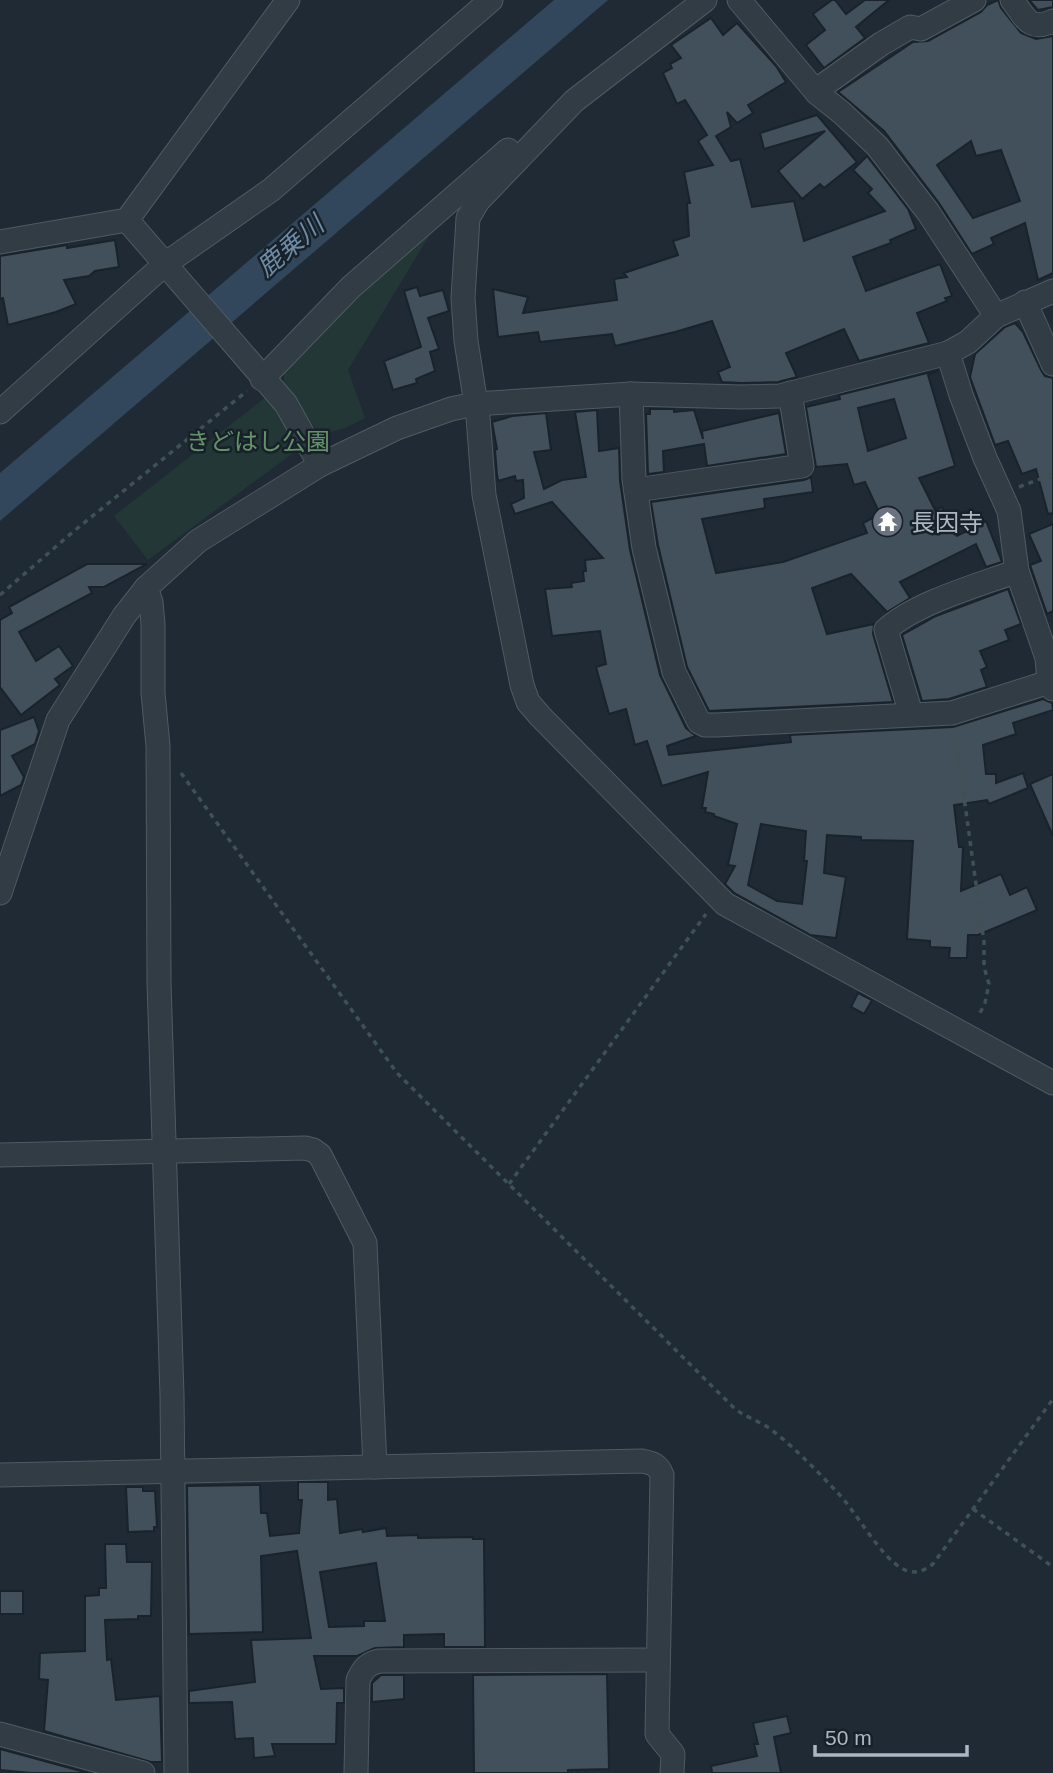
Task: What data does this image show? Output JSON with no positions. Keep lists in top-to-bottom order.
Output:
{
  "water": ["鹿乗川"],
  "parks": ["きどはし公園"],
  "places": {
    "temple": ["長因寺"]
  },
  "scale_bar": "50 m"
}
